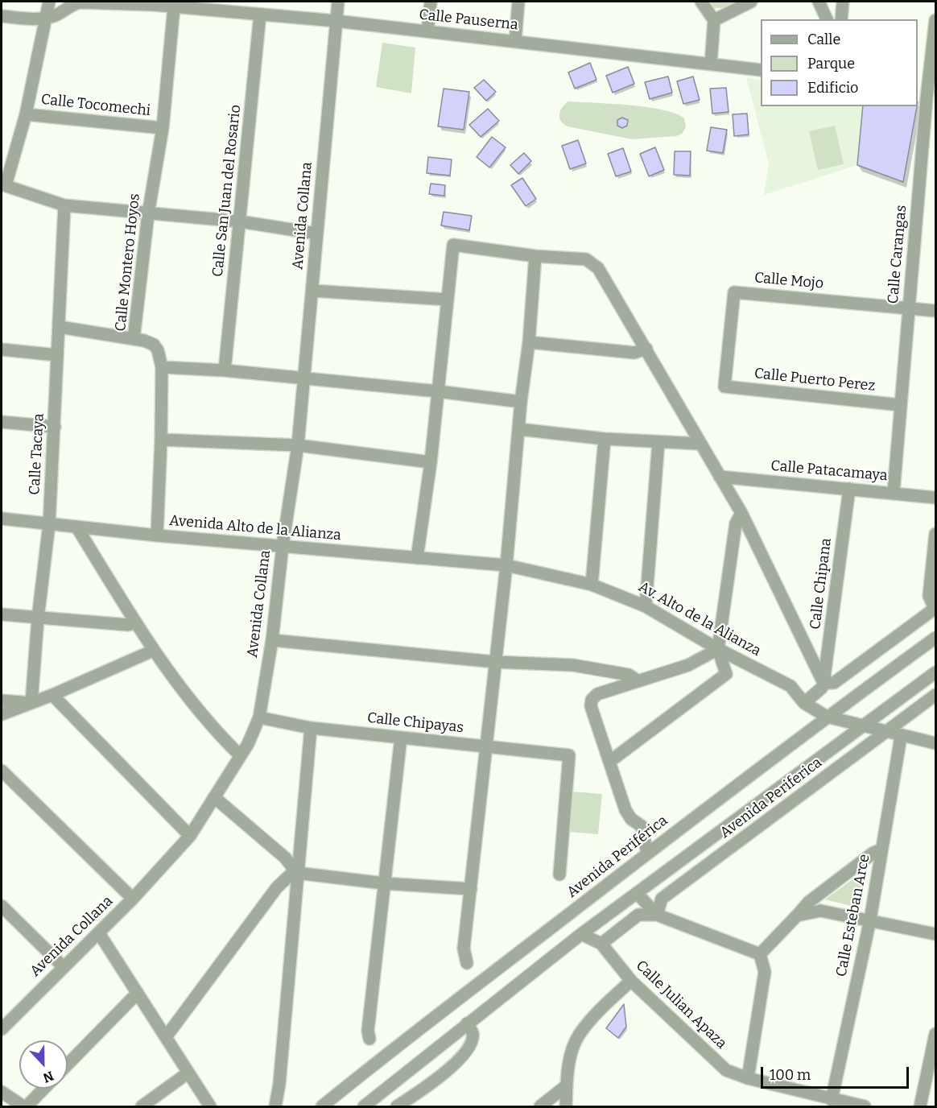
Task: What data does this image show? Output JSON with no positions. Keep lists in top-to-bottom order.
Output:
{
  "streets": {
    "street": [
      "Calle Pauserna",
      "Calle Tocomechi",
      "Calle San Juan del Rosario",
      "Avenida Collana",
      "Calle Carangas",
      "Calle Montero Hoyos",
      "Calle Mojo",
      "Calle Puerto Perez",
      "Calle Tacaya",
      "Calle Patacamaya",
      "Avenida Alto de la Alianza",
      "Calle Chipana",
      "Av. Alto de la Alianza",
      "Calle Chipayas",
      "Avenida Periferica",
      "Avenida Periférica",
      "Calle Esteban Arce",
      "Calle Julian Apaza"
    ]
  },
  "crossings": [
    ["Calle Pauserna", "Calle San Juan del Rosario"],
    ["Calle Pauserna", "Avenida Collana"],
    ["Calle Pauserna", "Calle Montero Hoyos"],
    ["Calle Tocomechi", "Calle Montero Hoyos"],
    ["Avenida Collana", "Avenida Alto de la Alianza"],
    ["Avenida Collana", "Calle Chipayas"],
    ["Calle Carangas", "Calle Mojo"],
    ["Calle Carangas", "Calle Puerto Perez"],
    ["Calle Carangas", "Calle Patacamaya"],
    ["Calle Montero Hoyos", "Avenida Alto de la Alianza"],
    ["Calle Mojo", "Calle Puerto Perez"],
    ["Calle Tacaya", "Avenida Alto de la Alianza"],
    ["Calle Patacamaya", "Calle Chipana"],
    ["Avenida Alto de la Alianza", "Av. Alto de la Alianza"],
    ["Av. Alto de la Alianza", "Avenida Periferica"],
    ["Av. Alto de la Alianza", "Avenida Periférica"],
    ["Av. Alto de la Alianza", "Calle Esteban Arce"],
    ["Calle Esteban Arce", "Calle Julian Apaza"]
  ],
  "legend": ["Calle", "Parque", "Edificio"],
  "scale_bar": "100 m",
  "north": "bottom"
}
